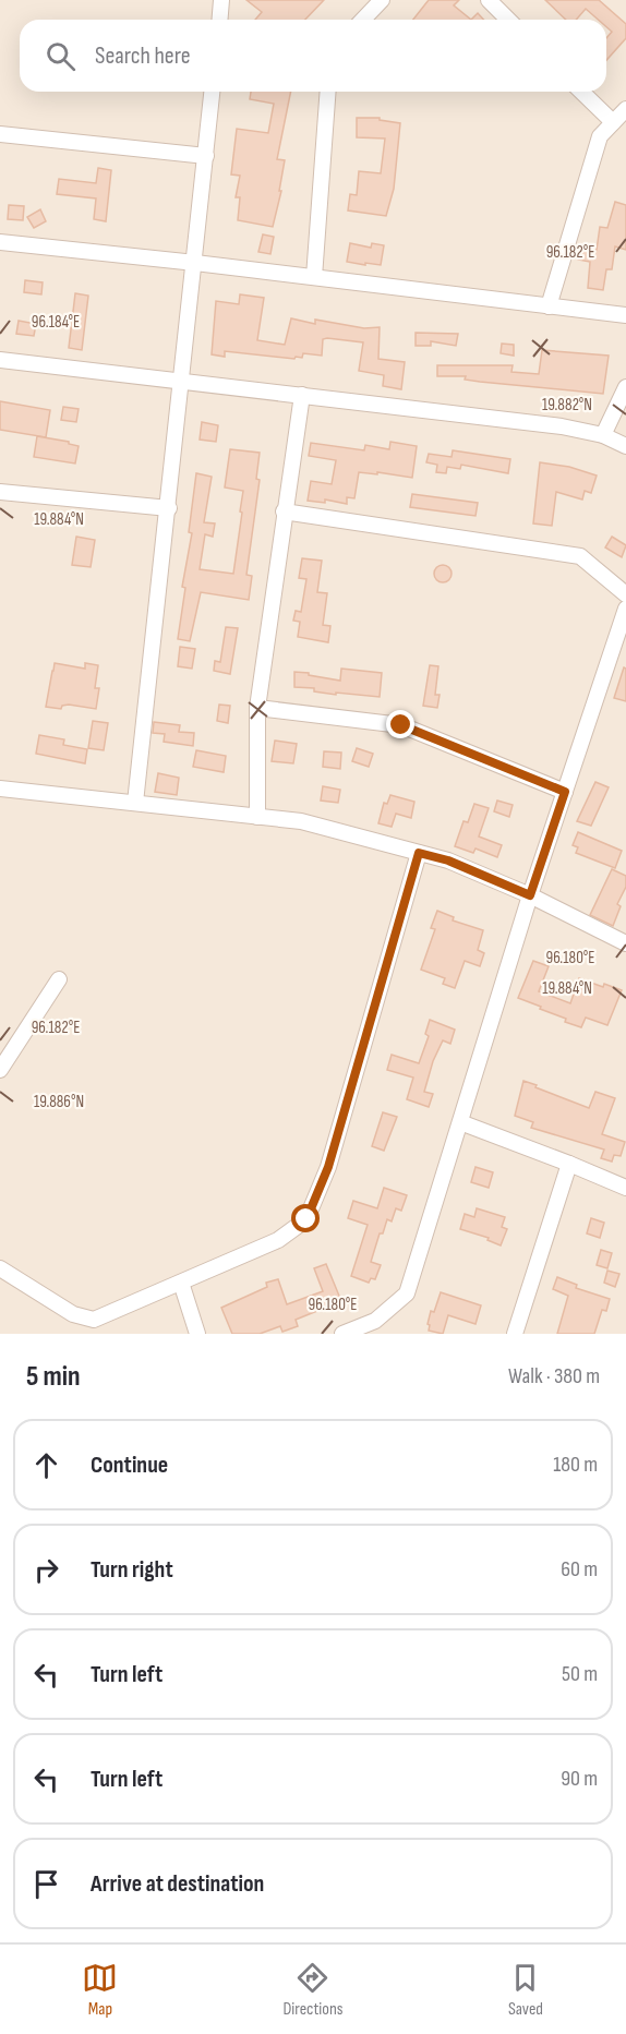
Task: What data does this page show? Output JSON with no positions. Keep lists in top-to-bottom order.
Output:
{
  "page": {
    "search": "Search here",
    "heading": ["5 min", "Walk · 380 m"],
    "list": [
      ["Continue", "180 m"],
      ["Turn right", "60 m"],
      ["Turn left", "50 m"],
      ["Turn left", "90 m"],
      "Arrive at destination"
    ],
    "nav": ["Map", "Directions", "Saved"]
  },
  "coordinates": [
    "96.182°E",
    "96.184°E",
    "19.882°N",
    "19.884°N",
    "96.180°E",
    "19.886°N"
  ]
}
